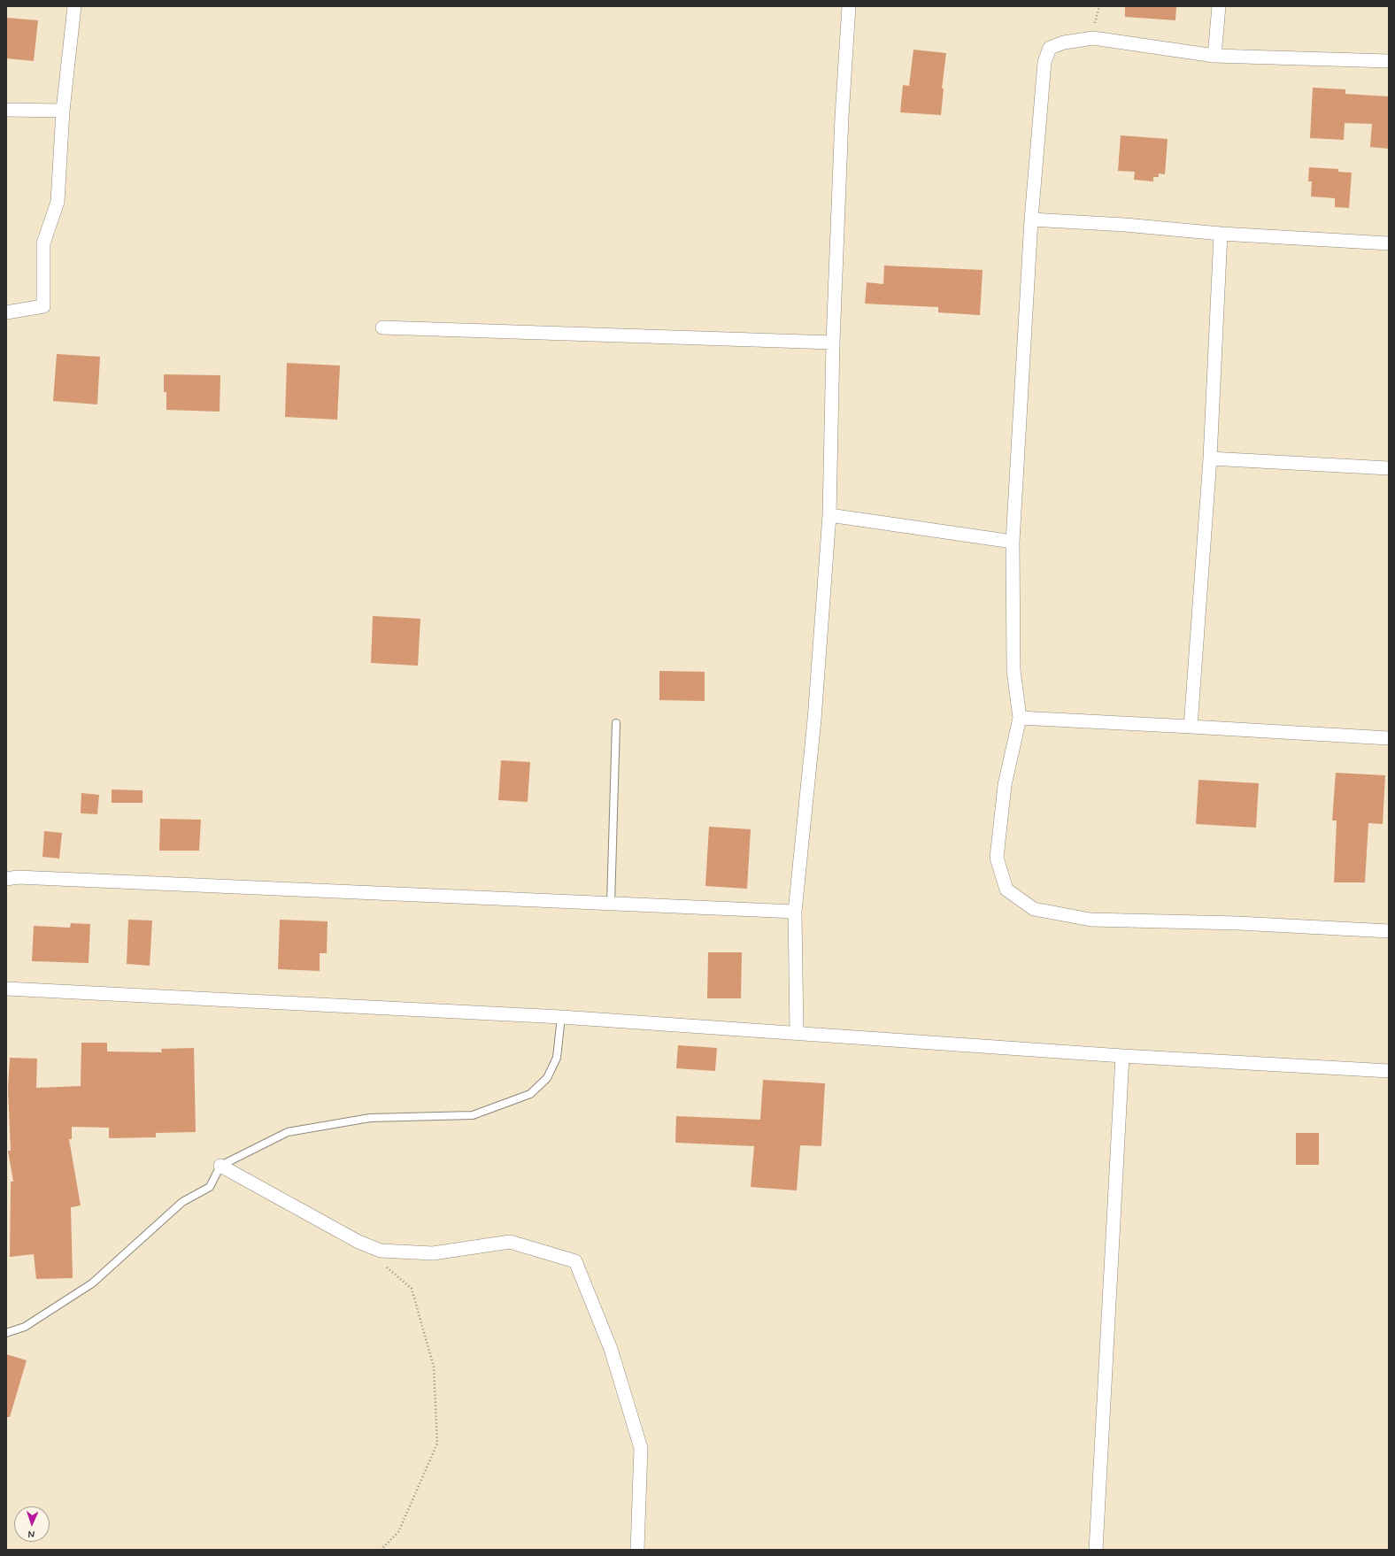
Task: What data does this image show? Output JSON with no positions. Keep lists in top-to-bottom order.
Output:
{
  "north": "bottom"
}
